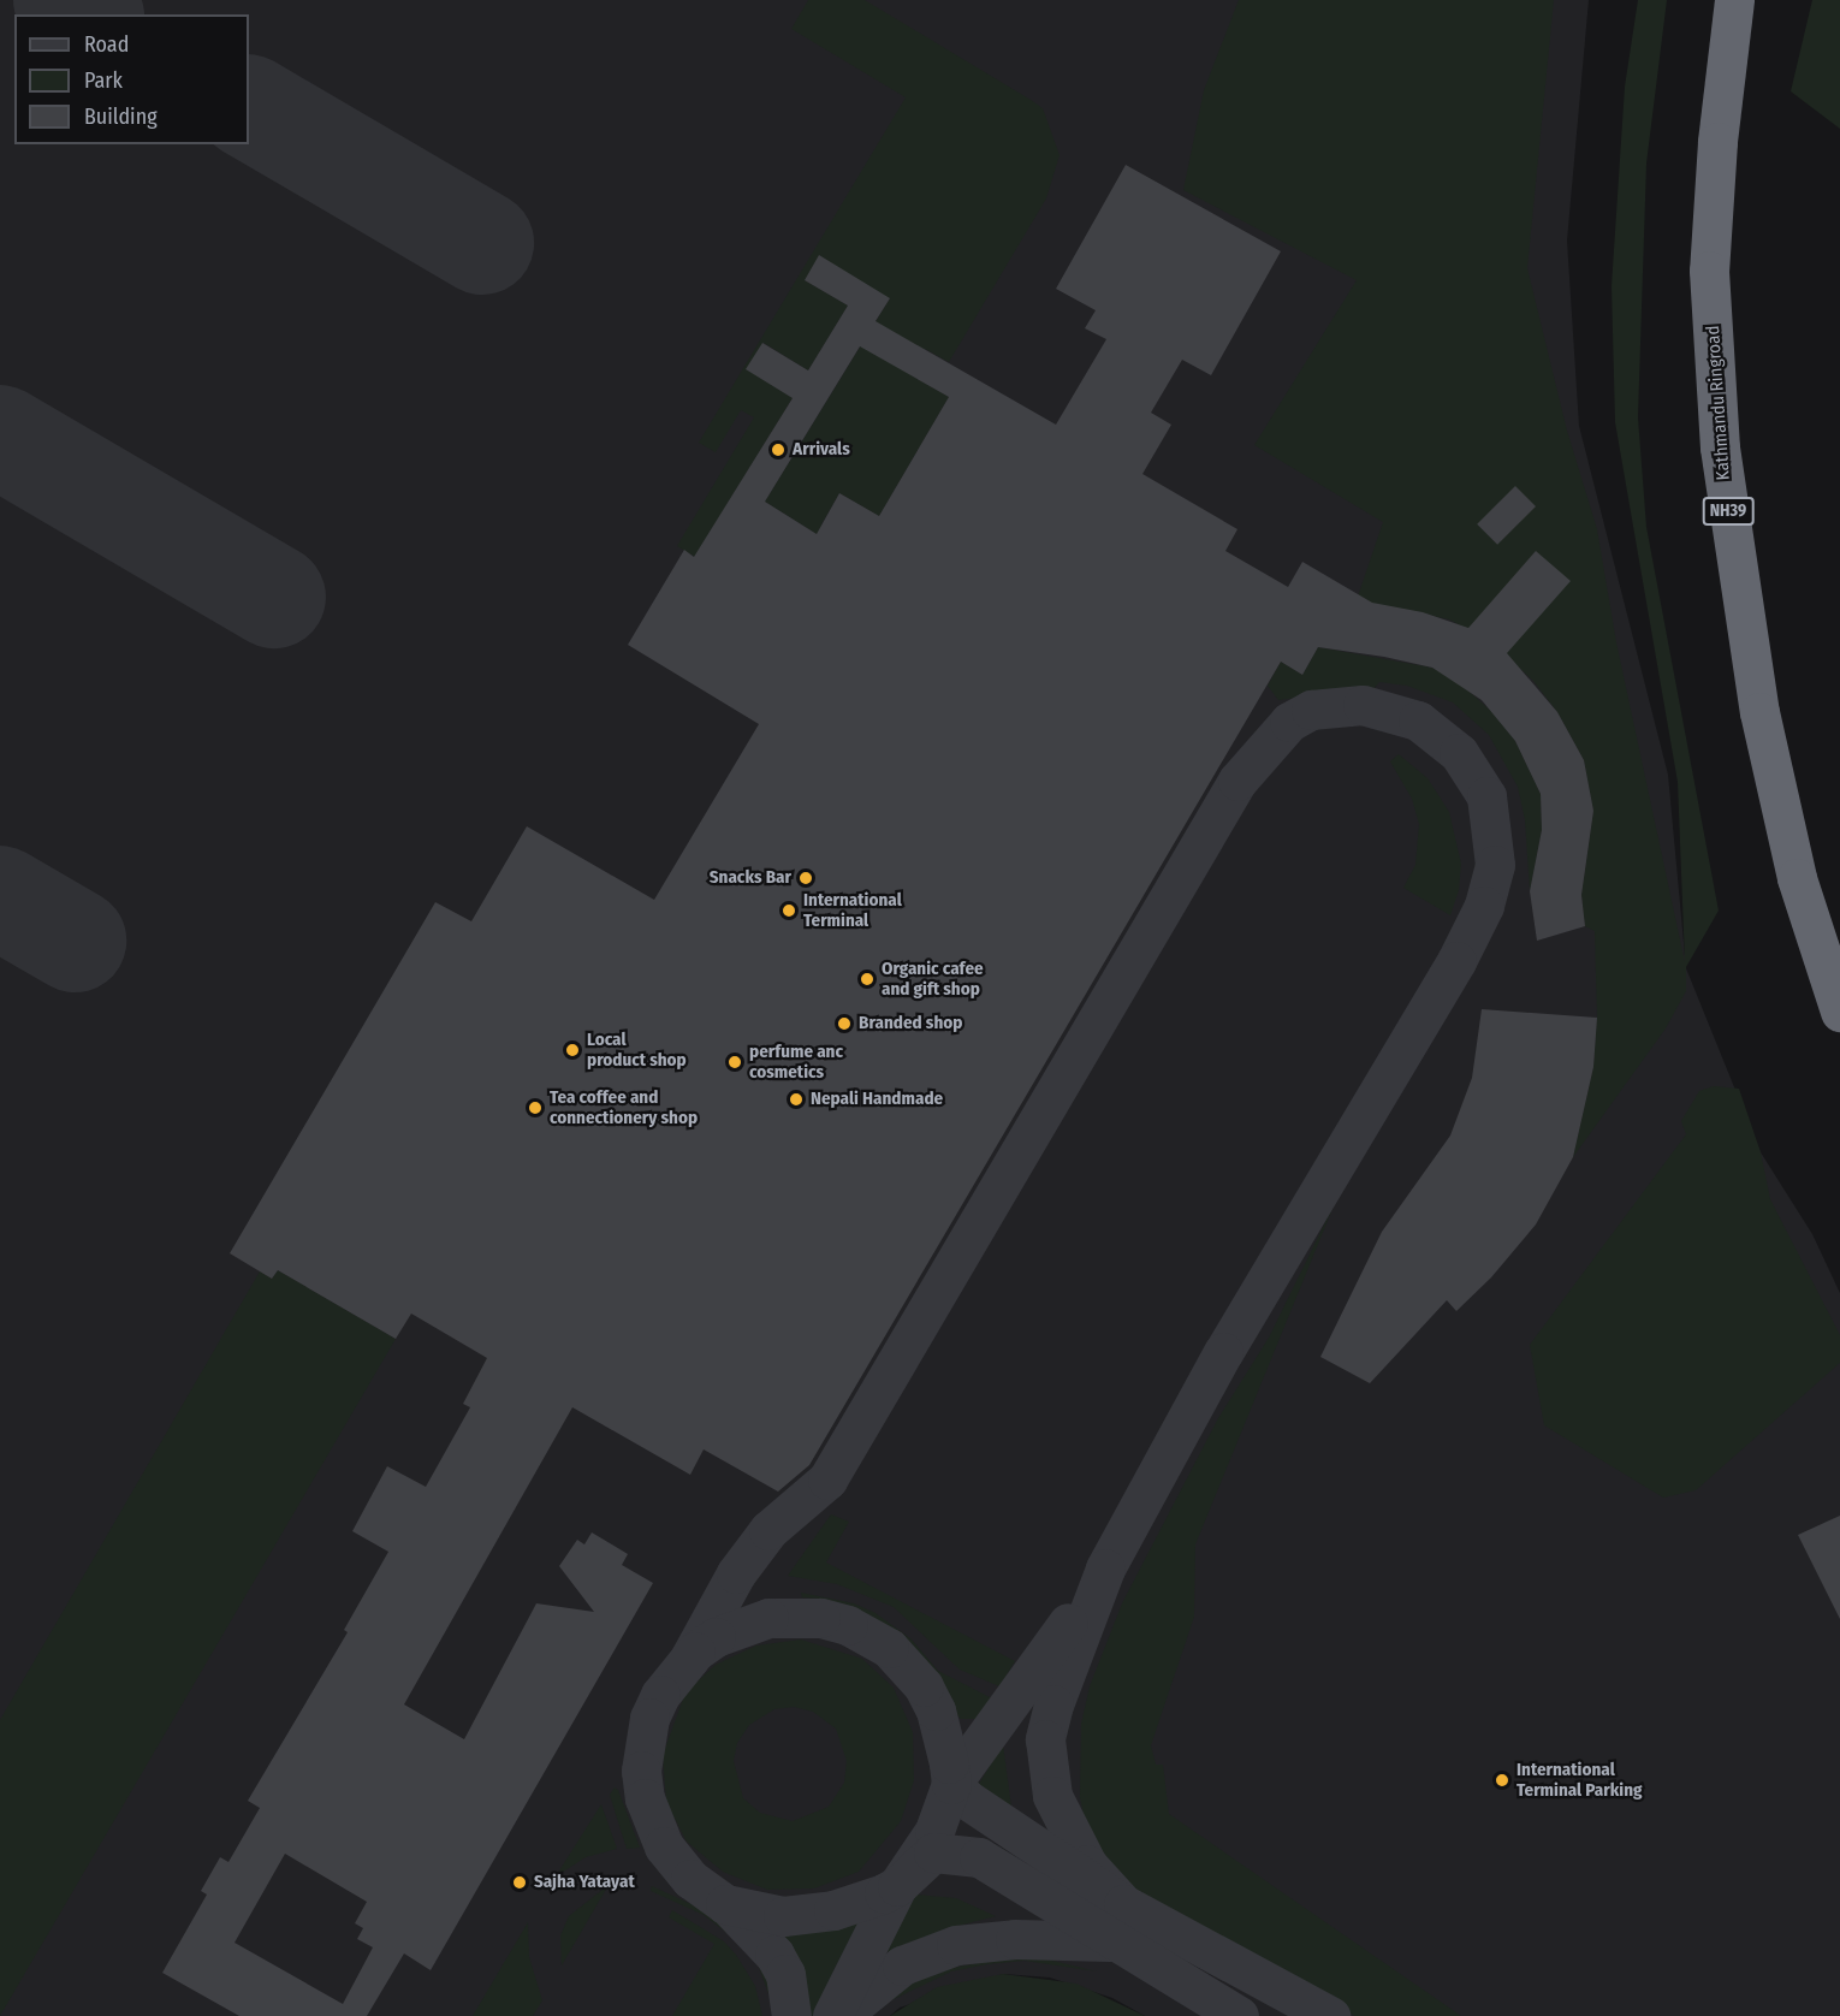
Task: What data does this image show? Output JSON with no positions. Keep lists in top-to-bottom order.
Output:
{
  "streets": {
    "highway": ["Kathmandu Ringroad", "NH39"]
  },
  "places": [
    "Arrivals",
    "Snacks Bar",
    "International Terminal",
    "Organic cafee and gift shop",
    "Branded shop",
    "Local product shop",
    "perfume anc cosmetics",
    "Nepali Handmade",
    "Tea coffee and connectionery shop",
    "International Terminal Parking",
    "Sajha Yatayat"
  ],
  "legend": ["Road", "Park", "Building"]
}
